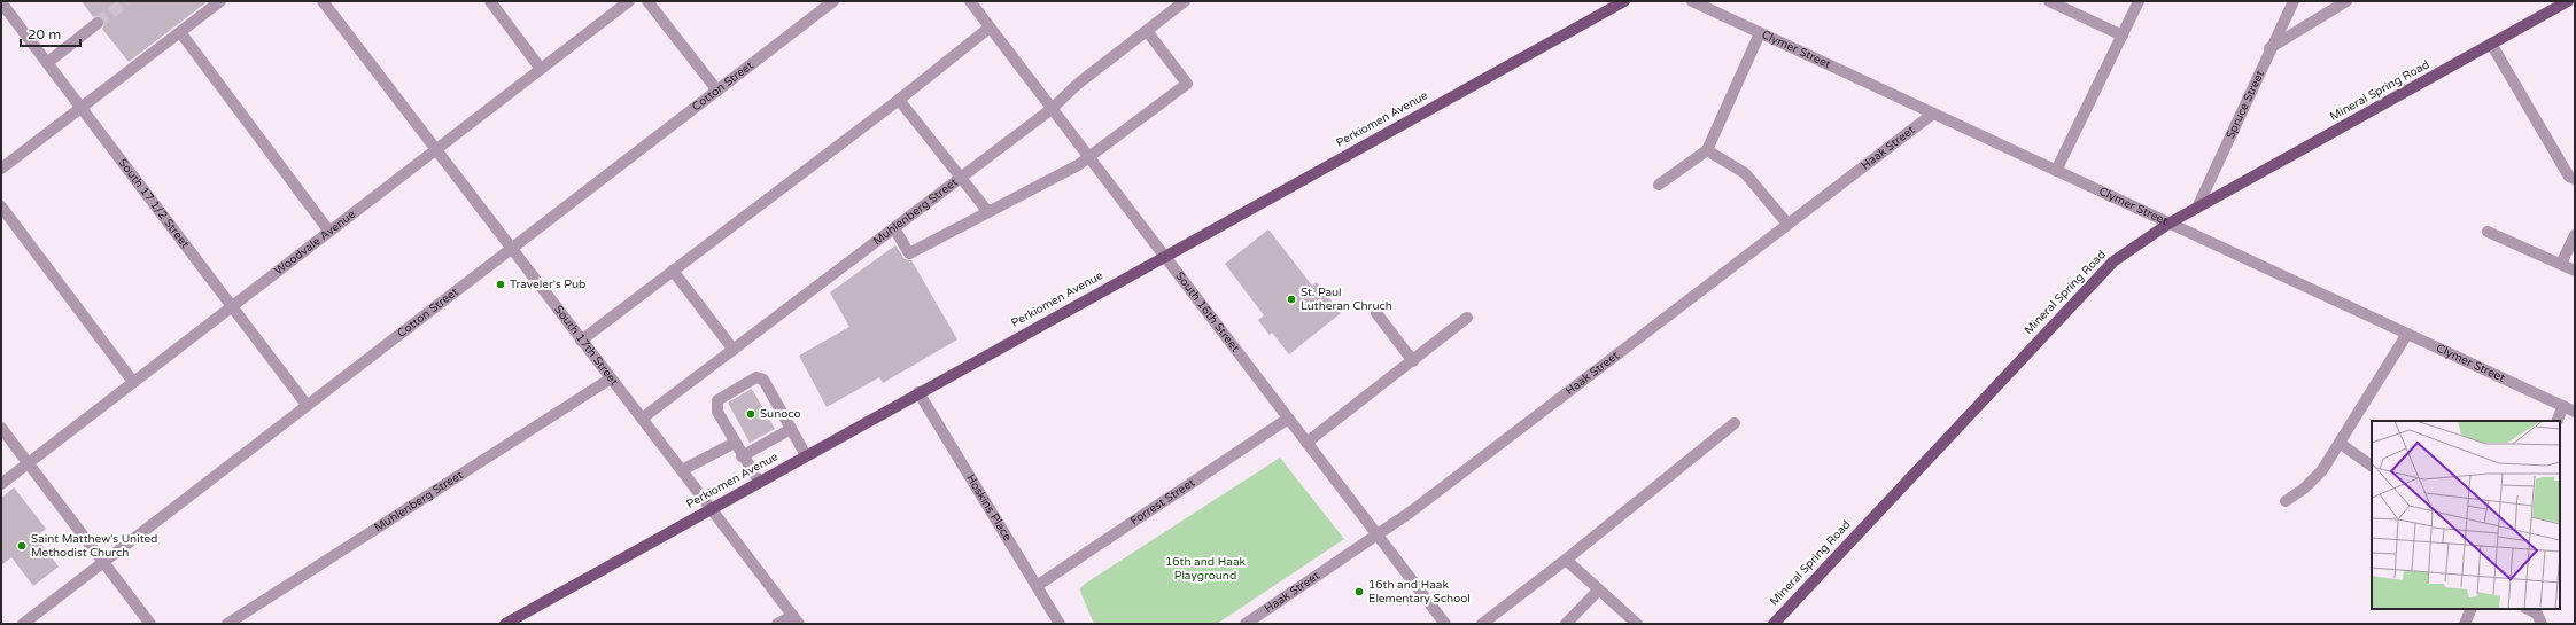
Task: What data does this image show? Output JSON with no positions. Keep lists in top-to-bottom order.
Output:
{
  "streets": {
    "main road": ["Mineral Spring Road", "Perkiomen Avenue"],
    "street": [
      "Clymer Street",
      "Cotton Street",
      "Spruce Street",
      "Haak Street",
      "South 17 1/2 Street",
      "Muhlenberg Street",
      "Woodvale Avenue",
      "South 16th Street",
      "South 17th Street",
      "Forrest Street",
      "Hoskins Place"
    ]
  },
  "crossings": [
    ["Clymer Street", "Mineral Spring Road"],
    ["Clymer Street", "Haak Street"],
    ["Cotton Street", "South 17 1/2 Street"],
    ["Cotton Street", "South 17th Street"],
    ["Mineral Spring Road", "Spruce Street"],
    ["Perkiomen Avenue", "South 16th Street"],
    ["Perkiomen Avenue", "South 17th Street"],
    ["Perkiomen Avenue", "Hoskins Place"],
    ["Haak Street", "South 16th Street"],
    ["South 17 1/2 Street", "Woodvale Avenue"],
    ["Muhlenberg Street", "South 16th Street"],
    ["Muhlenberg Street", "South 17th Street"],
    ["Woodvale Avenue", "South 17th Street"],
    ["South 16th Street", "Forrest Street"],
    ["Forrest Street", "Hoskins Place"]
  ],
  "parks": ["16th and Haak Playground"],
  "places": [
    "Traveler's Pub",
    "St. Paul Lutheran Chruch",
    "Sunoco",
    "Saint Matthew's United Methodist Church",
    "16th and Haak Elementary School"
  ],
  "scale_bar": "20 m"
}
